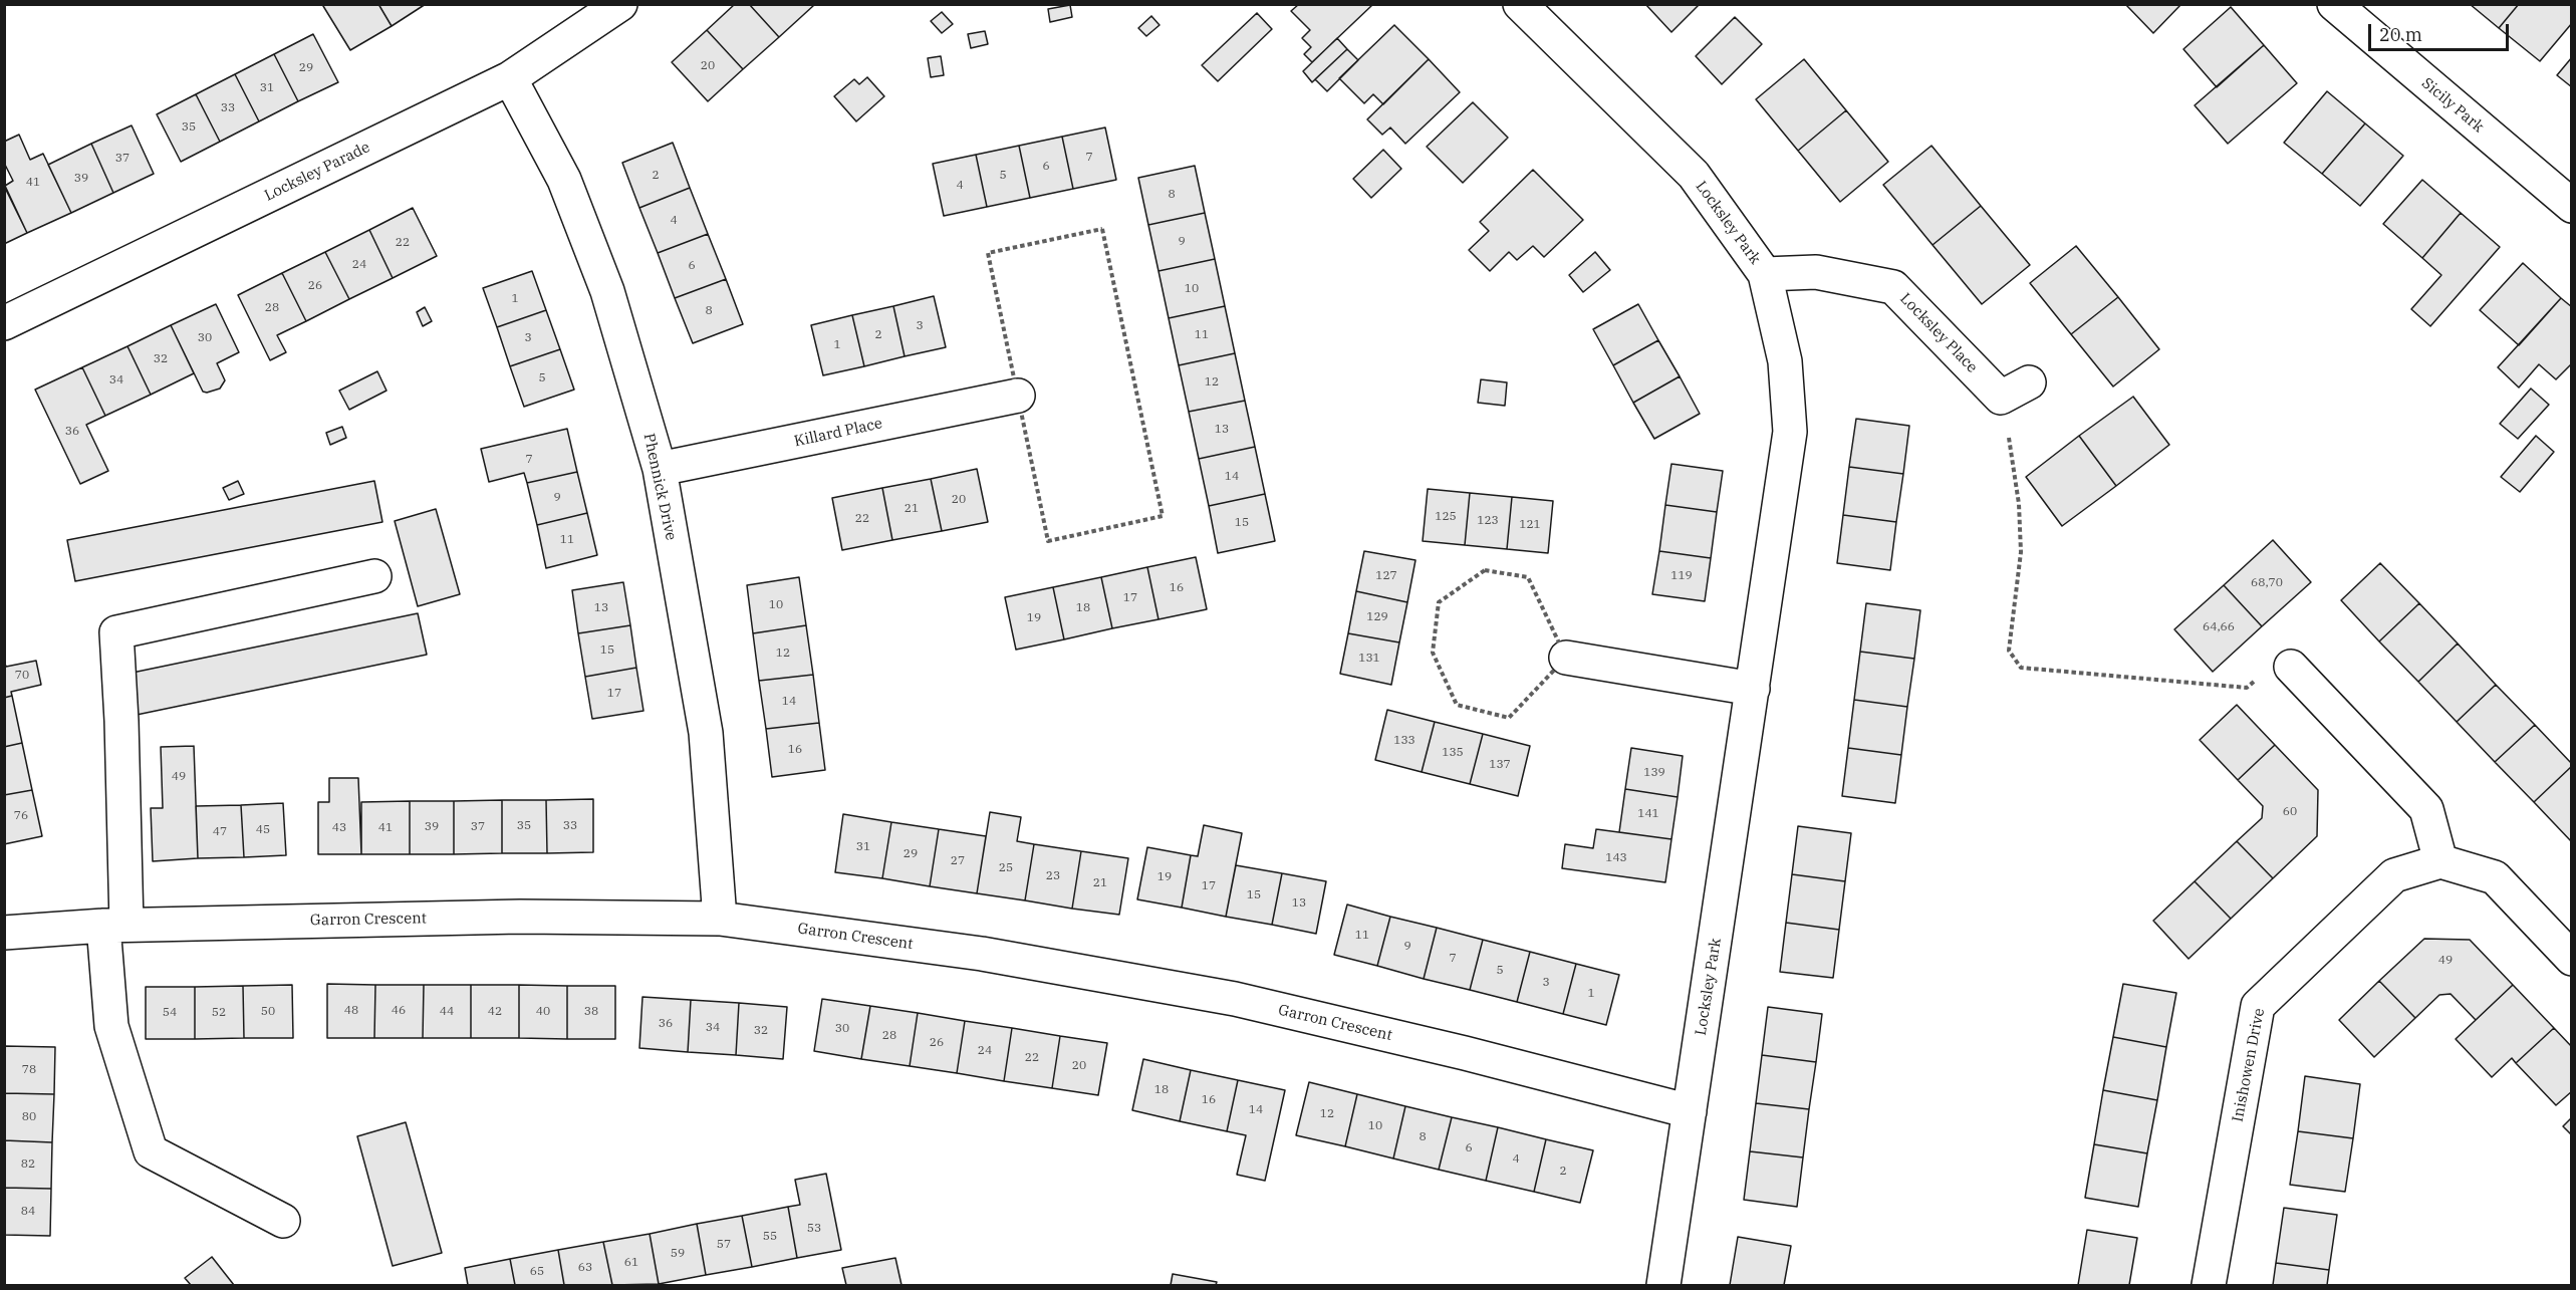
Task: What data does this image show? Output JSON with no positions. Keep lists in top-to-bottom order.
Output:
{
  "streets": {
    "street": [
      "Sicily Park",
      "Locksley Parade",
      "Locksley Park",
      "Locksley Place",
      "Killard Place",
      "Phennick Drive",
      "Garron Crescent",
      "Inishowen Drive"
    ]
  },
  "crossings": [
    ["Locksley Parade", "Phennick Drive"],
    ["Locksley Park", "Locksley Place"],
    ["Locksley Park", "Garron Crescent"],
    ["Killard Place", "Phennick Drive"],
    ["Phennick Drive", "Garron Crescent"]
  ],
  "house_numbers": [
    "20",
    "29",
    "31",
    "33",
    "35",
    "7",
    "37",
    "6",
    "2",
    "5",
    "39",
    "41",
    "4",
    "8",
    "4",
    "9",
    "22",
    "24",
    "6",
    "26",
    "10",
    "1",
    "28",
    "8",
    "3",
    "2",
    "11",
    "30",
    "3",
    "1",
    "32",
    "5",
    "34",
    "12",
    "13",
    "36",
    "7",
    "14",
    "9",
    "20",
    "21",
    "125",
    "22",
    "123",
    "15",
    "121",
    "11",
    "127",
    "119",
    "68,70",
    "16",
    "17",
    "10",
    "13",
    "18",
    "129",
    "19",
    "64,66",
    "15",
    "12",
    "131",
    "70",
    "17",
    "14",
    "133",
    "16",
    "135",
    "137",
    "139",
    "49",
    "60",
    "141",
    "76",
    "35",
    "33",
    "39",
    "37",
    "43",
    "41",
    "45",
    "47",
    "31",
    "29",
    "143",
    "27",
    "25",
    "23",
    "19",
    "21",
    "17",
    "15",
    "13",
    "11",
    "9",
    "7",
    "49",
    "5",
    "3",
    "1",
    "48",
    "46",
    "50",
    "44",
    "42",
    "40",
    "38",
    "54",
    "52",
    "36",
    "34",
    "30",
    "32",
    "28",
    "26",
    "24",
    "22",
    "20",
    "78",
    "18",
    "16",
    "14",
    "12",
    "80",
    "10",
    "8",
    "6",
    "4",
    "82",
    "2",
    "84",
    "53",
    "55",
    "57",
    "59",
    "61",
    "63",
    "65"
  ],
  "scale_bar": "20 m"
}
